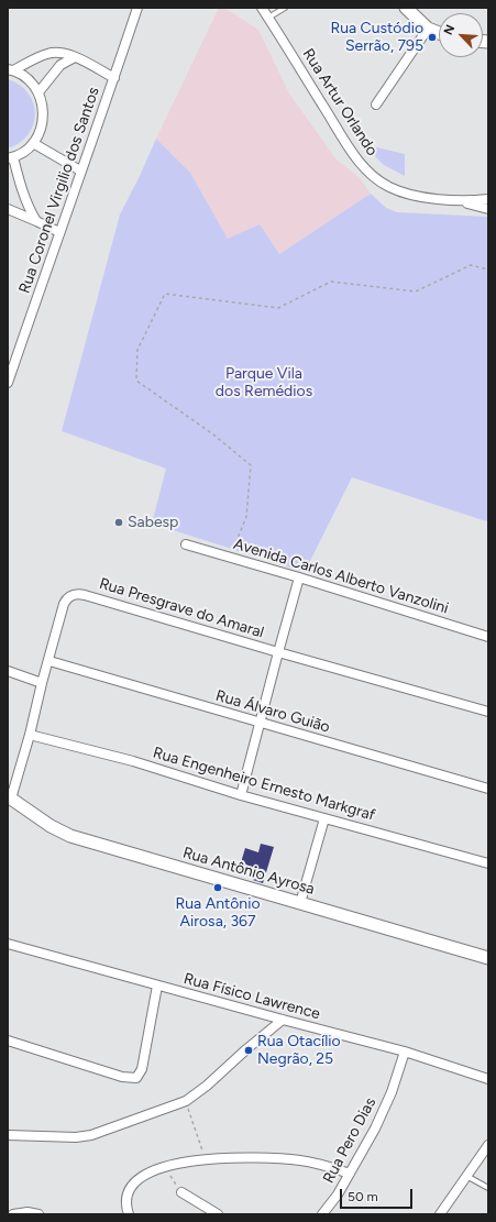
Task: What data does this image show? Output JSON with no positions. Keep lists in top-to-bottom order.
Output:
{
  "streets": {
    "street": [
      "Rua Artur Orlando",
      "Rua Coronel Virgilio dos Santos",
      "Avenida Carlos Alberto Vanzolini",
      "Rua Presgrave do Amaral",
      "Rua Álvaro Guião",
      "Rua Engenheiro Ernesto Markgraf",
      "Rua Antônio Ayrosa",
      "Rua Físico Lawrence",
      "Rua Pero Dias"
    ]
  },
  "crossings": [
    ["Rua Presgrave do Amaral", "Rua Álvaro Guião"],
    ["Rua Presgrave do Amaral", "Rua Engenheiro Ernesto Markgraf"],
    ["Rua Presgrave do Amaral", "Rua Antônio Ayrosa"],
    ["Rua Físico Lawrence", "Rua Pero Dias"]
  ],
  "parks": ["Parque Vila dos Remédios"],
  "places": [
    "Rua Custódio Serrão, 795",
    "Sabesp",
    "Rua Antônio Airosa, 367",
    "Rua Otacílio Negrão, 25"
  ],
  "scale_bar": "50 m",
  "north": "top left"
}
